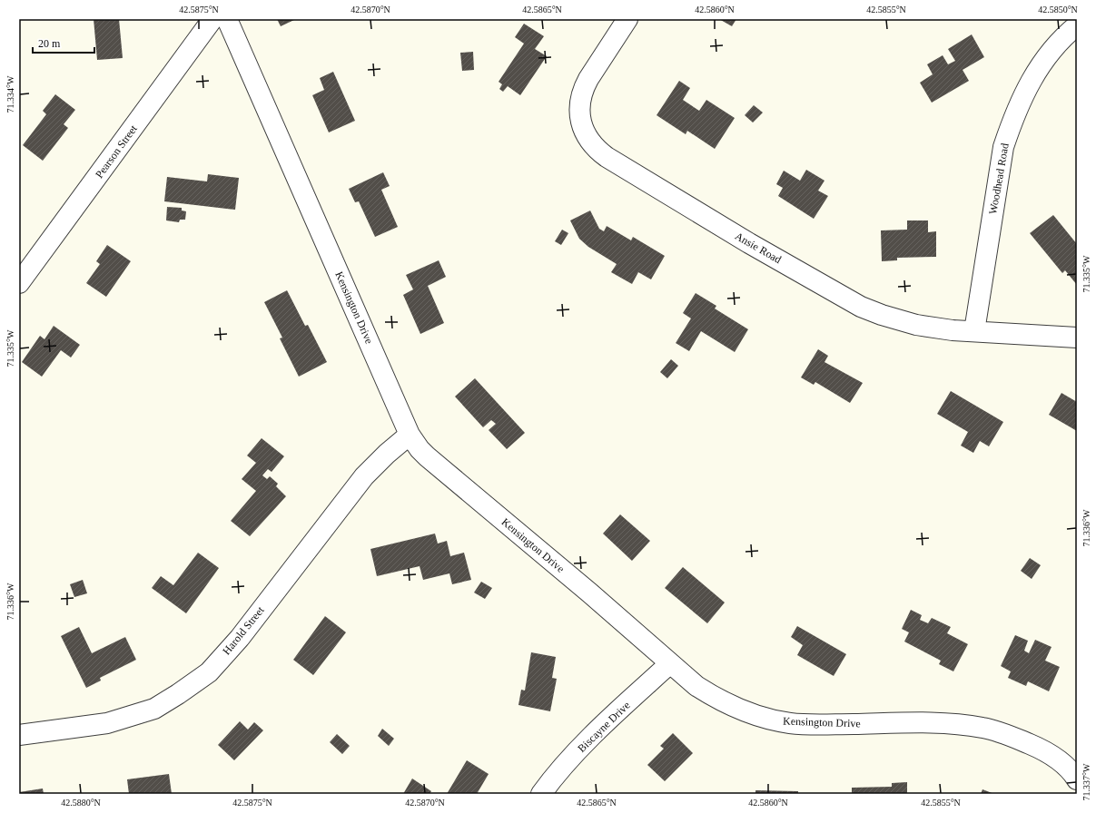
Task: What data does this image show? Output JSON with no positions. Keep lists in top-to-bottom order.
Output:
{
  "streets": {
    "street": [
      "Pearson Street",
      "Woodhead Road",
      "Ansie Road",
      "Kensington Drive",
      "Harold Street",
      "Biscayne Drive"
    ]
  },
  "crossings": [
    ["Woodhead Road", "Ansie Road"],
    ["Kensington Drive", "Harold Street"],
    ["Kensington Drive", "Biscayne Drive"]
  ],
  "scale_bar": "20 m",
  "coordinates": [
    "42.5875°N",
    "42.5870°N",
    "42.5865°N",
    "42.5860°N",
    "42.5855°N",
    "42.5850°N",
    "71.334°W",
    "71.335°W",
    "71.336°W",
    "71.337°W",
    "42.5880°N"
  ]
}
